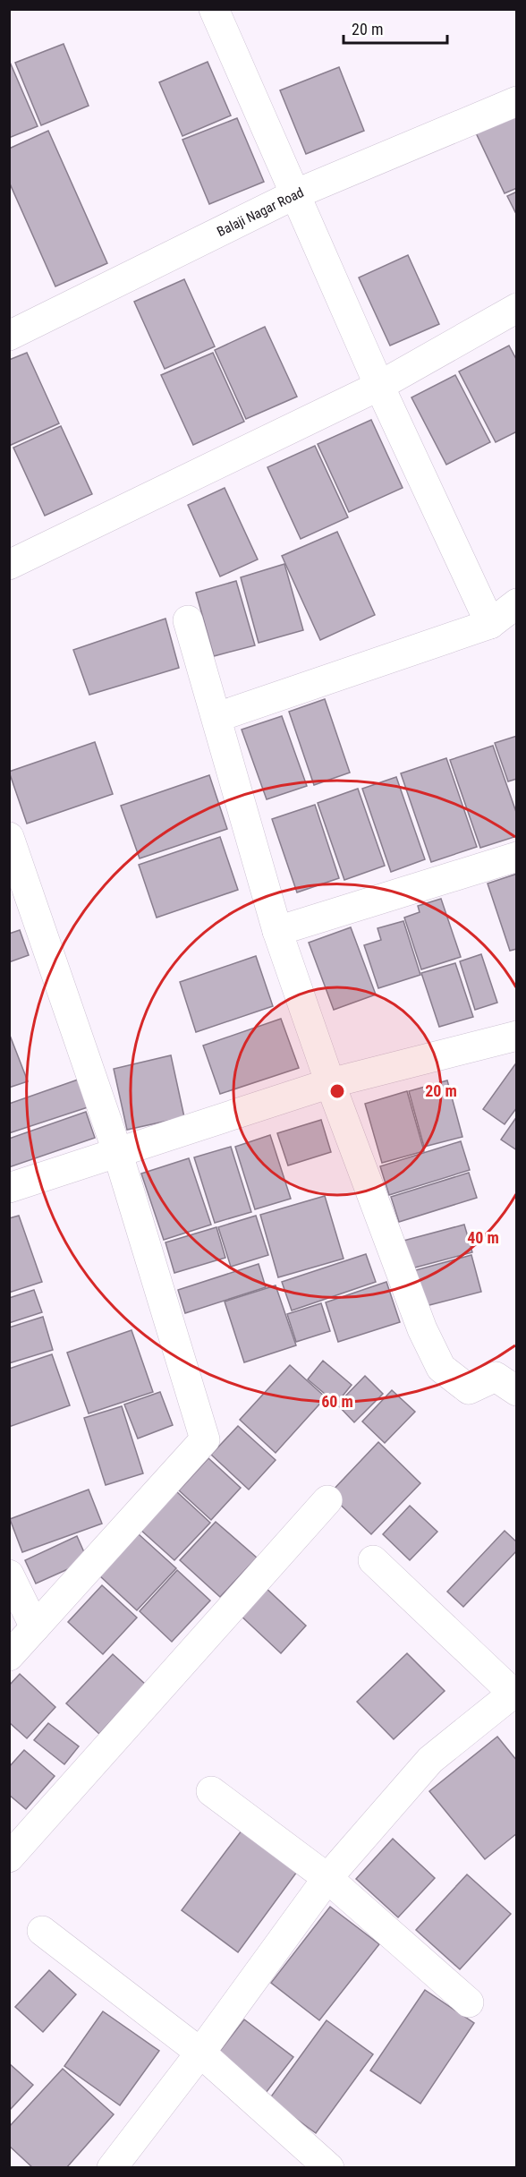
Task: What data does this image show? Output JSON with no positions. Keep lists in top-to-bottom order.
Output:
{
  "streets": {
    "street": ["Balaji Nagar Road"]
  },
  "scale_bar": "20 m",
  "rings": ["20 m", "40 m", "60 m"]
}
